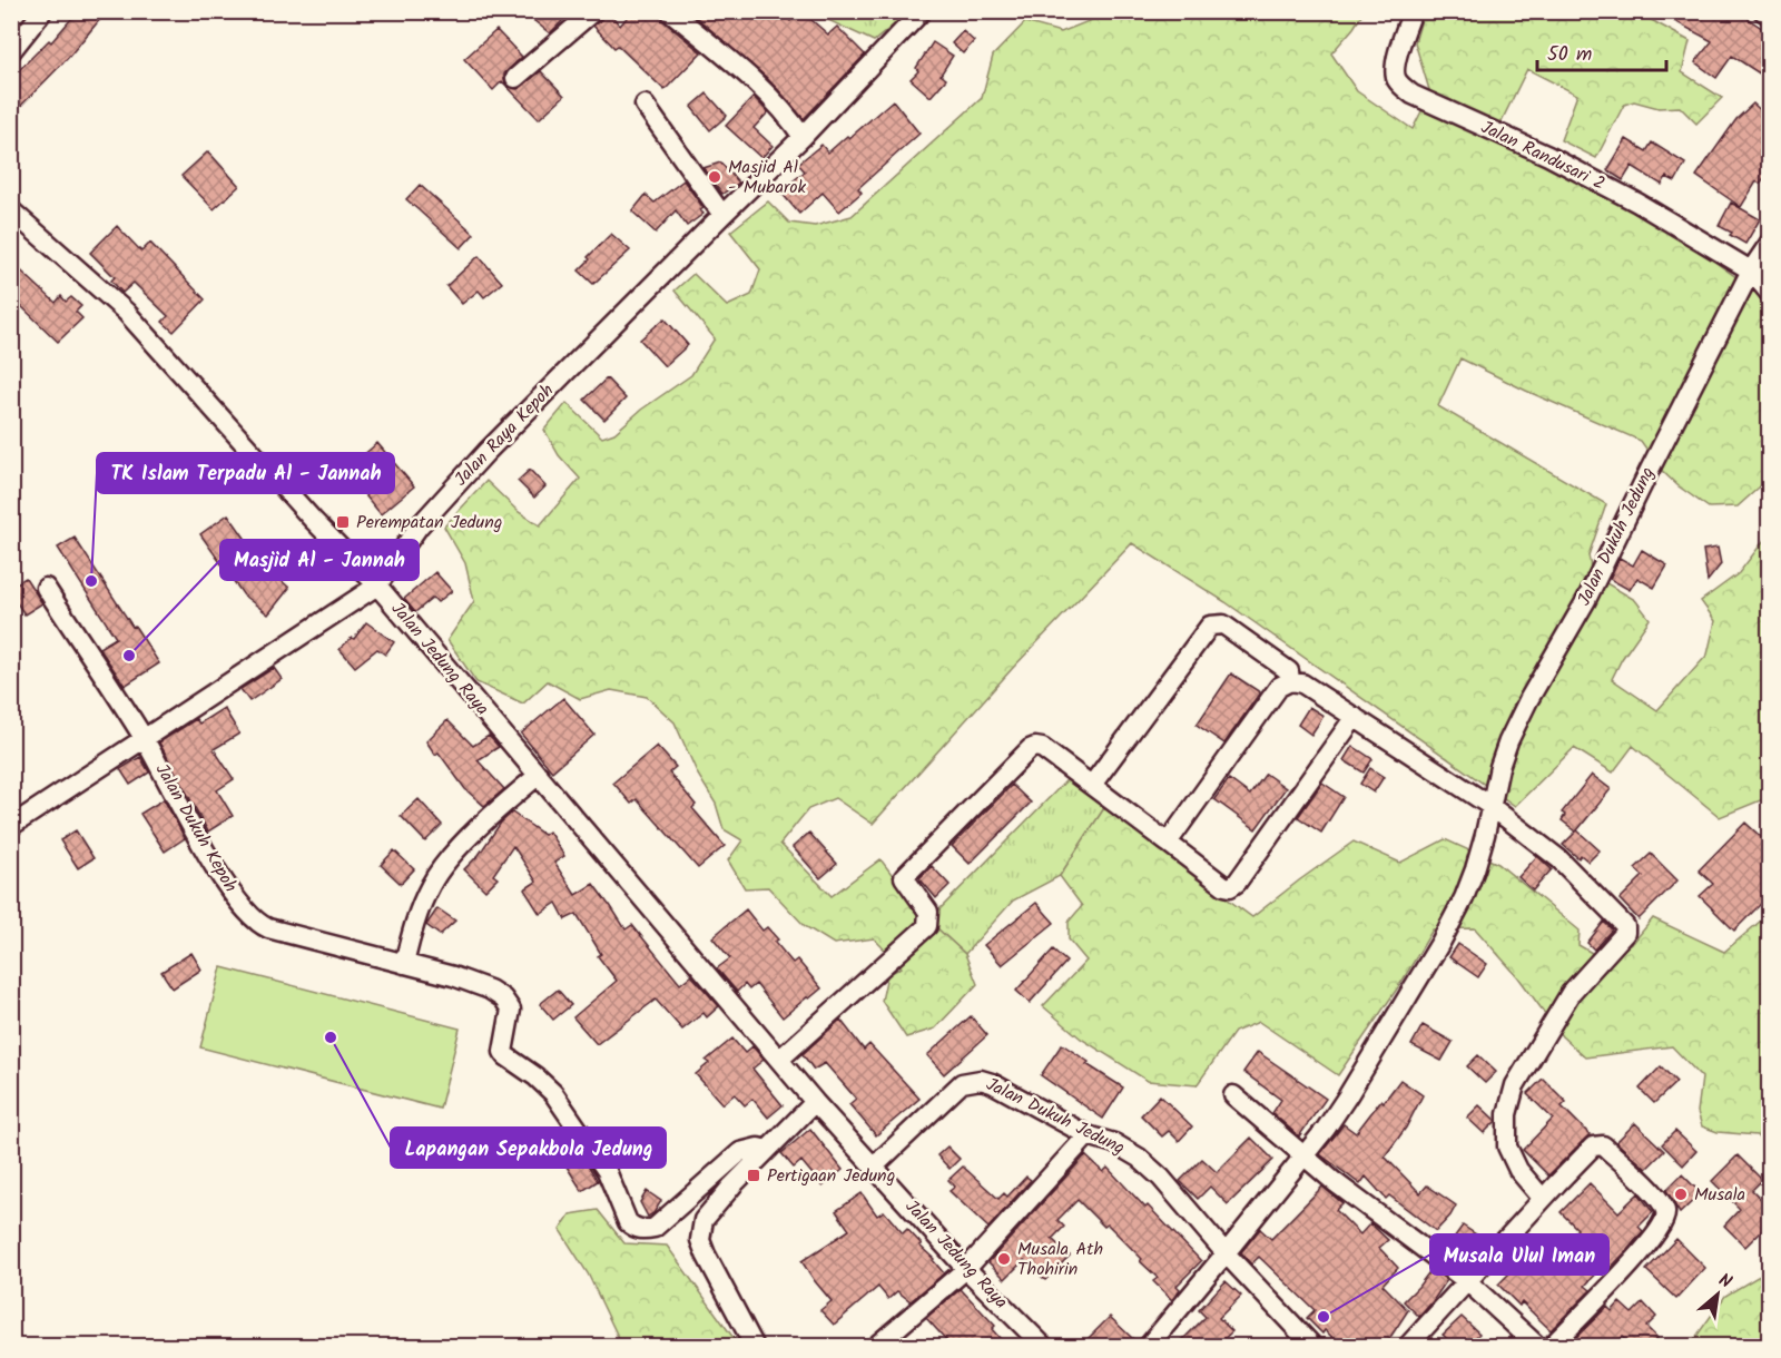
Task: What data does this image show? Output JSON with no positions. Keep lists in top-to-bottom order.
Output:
{
  "streets": {
    "street": [
      "Jalan Randusari 2",
      "Jalan Raya Kepoh",
      "Jalan Dukuh Jedung",
      "Jalan Jedung Raya",
      "Jalan Dukuh Kepoh"
    ]
  },
  "crossings": [
    ["Jalan Randusari 2", "Jalan Dukuh Jedung"],
    ["Jalan Raya Kepoh", "Jalan Jedung Raya"],
    ["Jalan Raya Kepoh", "Jalan Dukuh Kepoh"],
    ["Jalan Dukuh Jedung", "Jalan Jedung Raya"]
  ],
  "places": {
    "other": [
      "Masjid Al - Mubarok",
      "TK Islam Terpadu Al - Jannah",
      "Masjid Al - Jannah",
      "Lapangan Sepakbola Jedung",
      "Musala",
      "Musala Ath Thohirin",
      "Musala Ulul Iman"
    ],
    "transit": ["Perempatan Jedung", "Pertigaan Jedung"]
  },
  "scale_bar": "50 m",
  "north": "top right"
}
